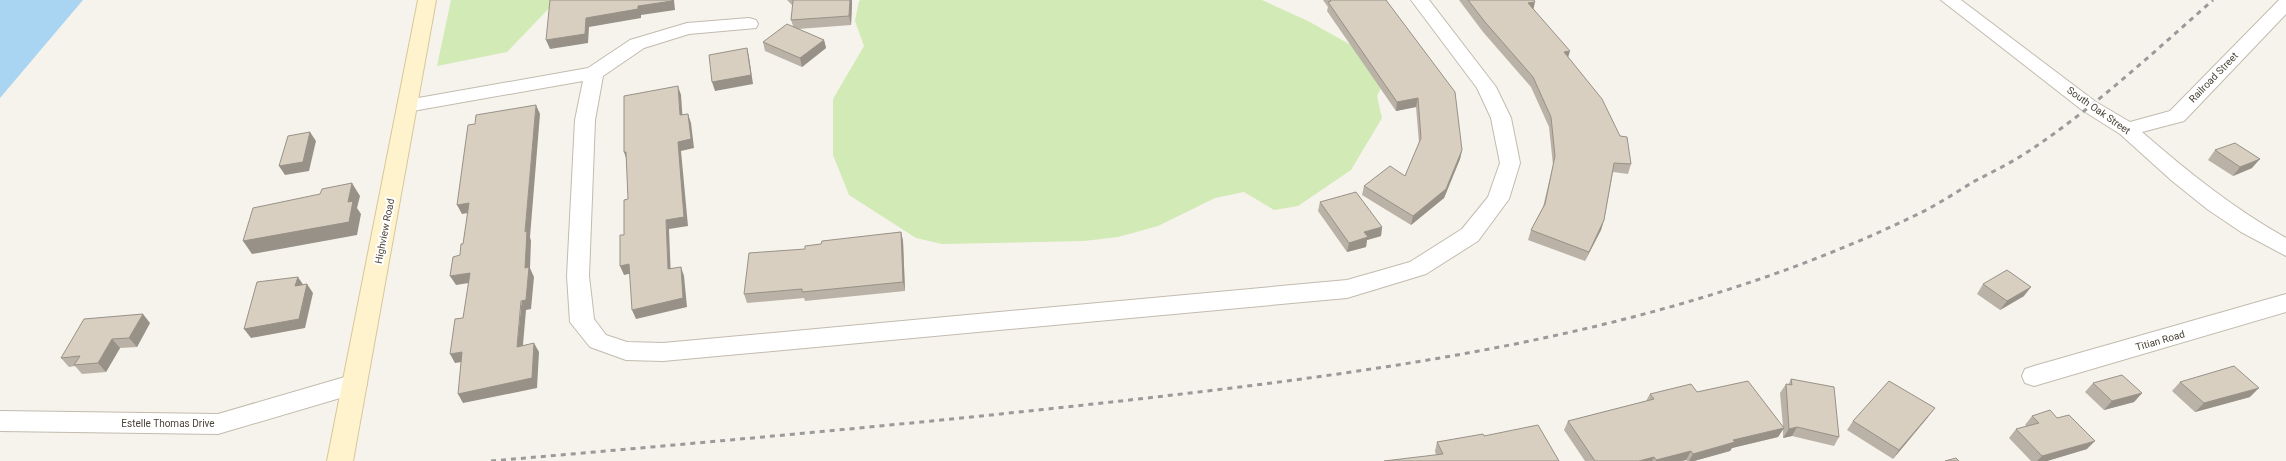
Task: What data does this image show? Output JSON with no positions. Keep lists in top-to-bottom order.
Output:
{
  "streets": {
    "street": [
      "Railroad Street",
      "South Oak Street",
      "Highview Road",
      "Titian Road",
      "Estelle Thomas Drive"
    ]
  },
  "crossings": [
    ["Railroad Street", "South Oak Street"],
    ["Highview Road", "Estelle Thomas Drive"]
  ]
}
